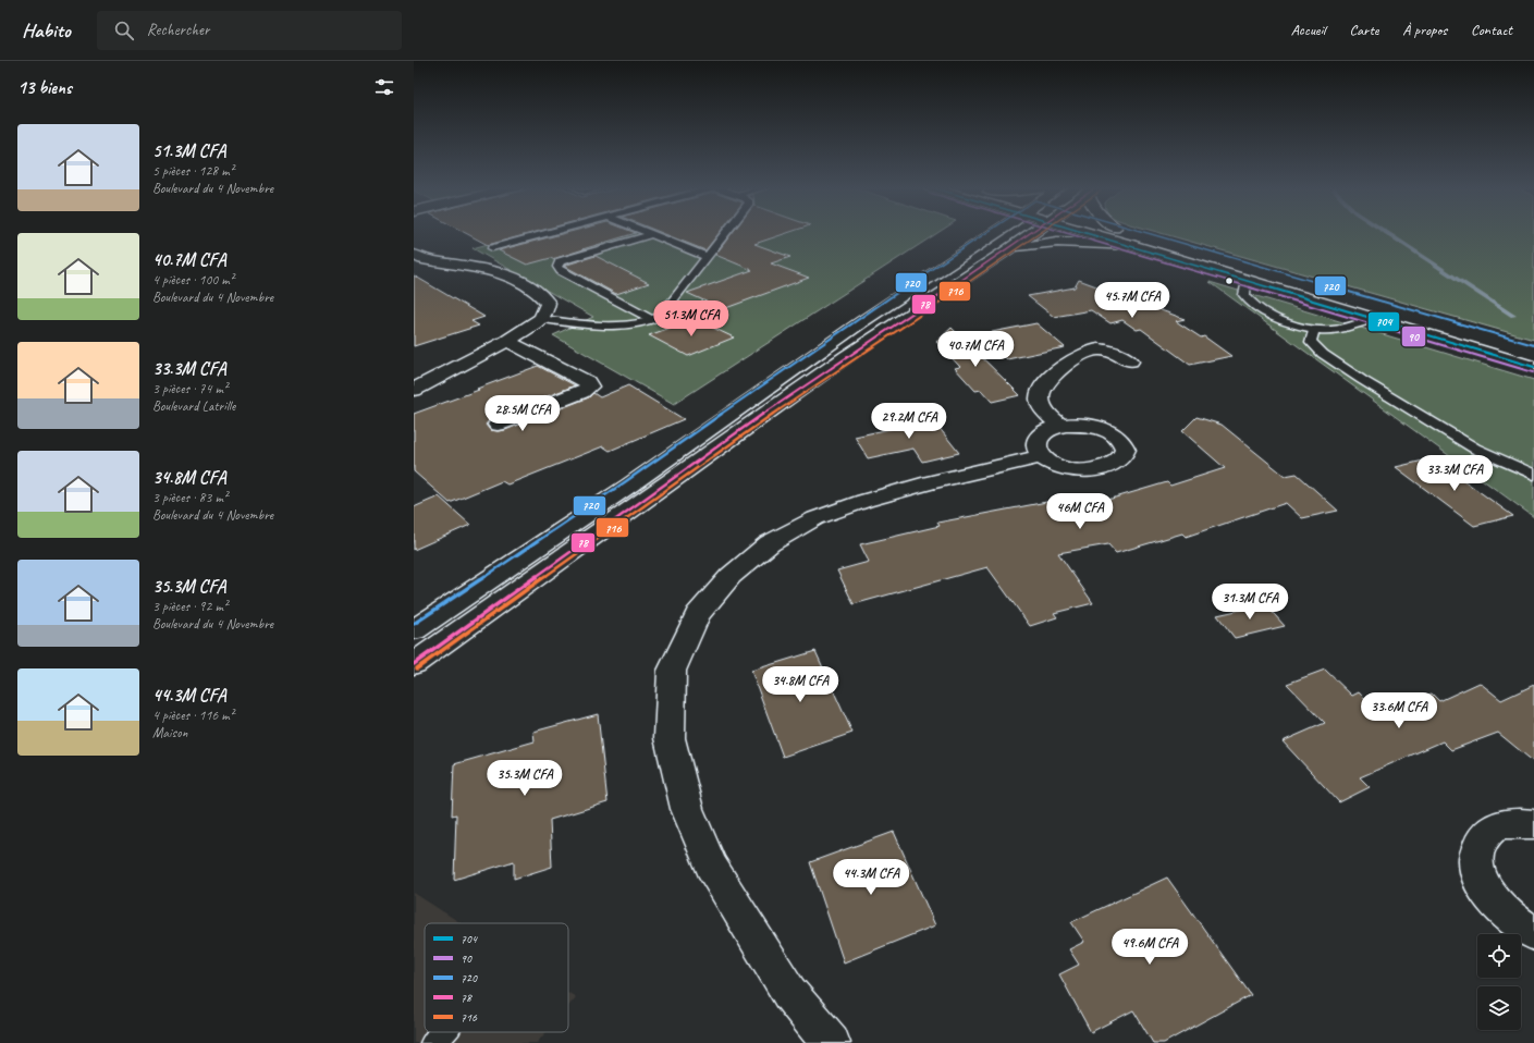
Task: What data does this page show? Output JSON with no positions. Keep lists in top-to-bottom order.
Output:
{
  "lines": [
    "transit line 704",
    "transit line 90",
    "transit line 720",
    "transit line 78",
    "transit line 716"
  ],
  "legend": [
    "704",
    "90",
    "720",
    "78",
    "716"
  ],
  "page": {
    "header": "Habito",
    "search": "Rechercher",
    "nav": [
      "Accueil",
      "Carte",
      "À propos",
      "Contact"
    ],
    "heading": "13 biens",
    "list": [
      {
        "name": "51.3M CFA",
        "note": "5 pièces · 128 m² · Boulevard du 4 Novembre"
      },
      {
        "name": "40.7M CFA",
        "note": "4 pièces · 100 m² · Boulevard du 4 Novembre"
      },
      {
        "name": "33.3M CFA",
        "note": "3 pièces · 74 m² · Boulevard Latrille"
      },
      {
        "name": "34.8M CFA",
        "note": "3 pièces · 83 m² · Boulevard du 4 Novembre"
      },
      {
        "name": "35.3M CFA",
        "note": "3 pièces · 92 m² · Boulevard du 4 Novembre"
      },
      {
        "name": "44.3M CFA",
        "note": "4 pièces · 116 m² · Maison"
      }
    ],
    "price": [
      "45.7M CFA",
      "51.3M CFA",
      "40.7M CFA",
      "28.5M CFA",
      "29.2M CFA",
      "33.3M CFA",
      "46M CFA",
      "31.3M CFA",
      "34.8M CFA",
      "33.6M CFA",
      "35.3M CFA",
      "44.3M CFA",
      "49.6M CFA"
    ]
  }
}
